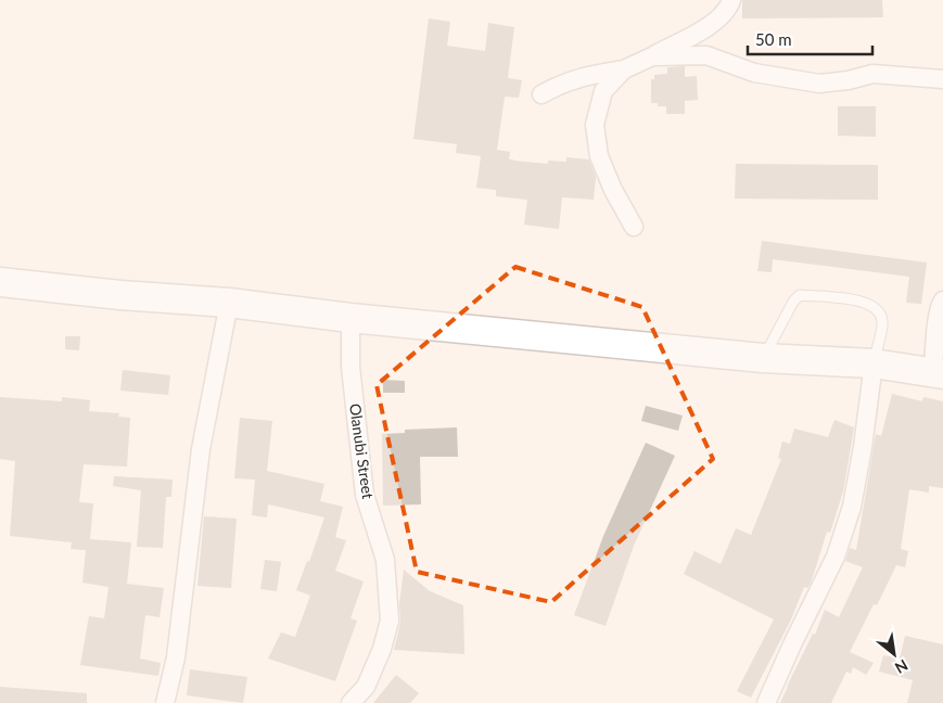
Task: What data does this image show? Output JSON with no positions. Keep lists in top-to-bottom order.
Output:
{
  "streets": {
    "street": ["Olanubi Street"]
  },
  "scale_bar": "50 m",
  "north": "bottom right"
}
